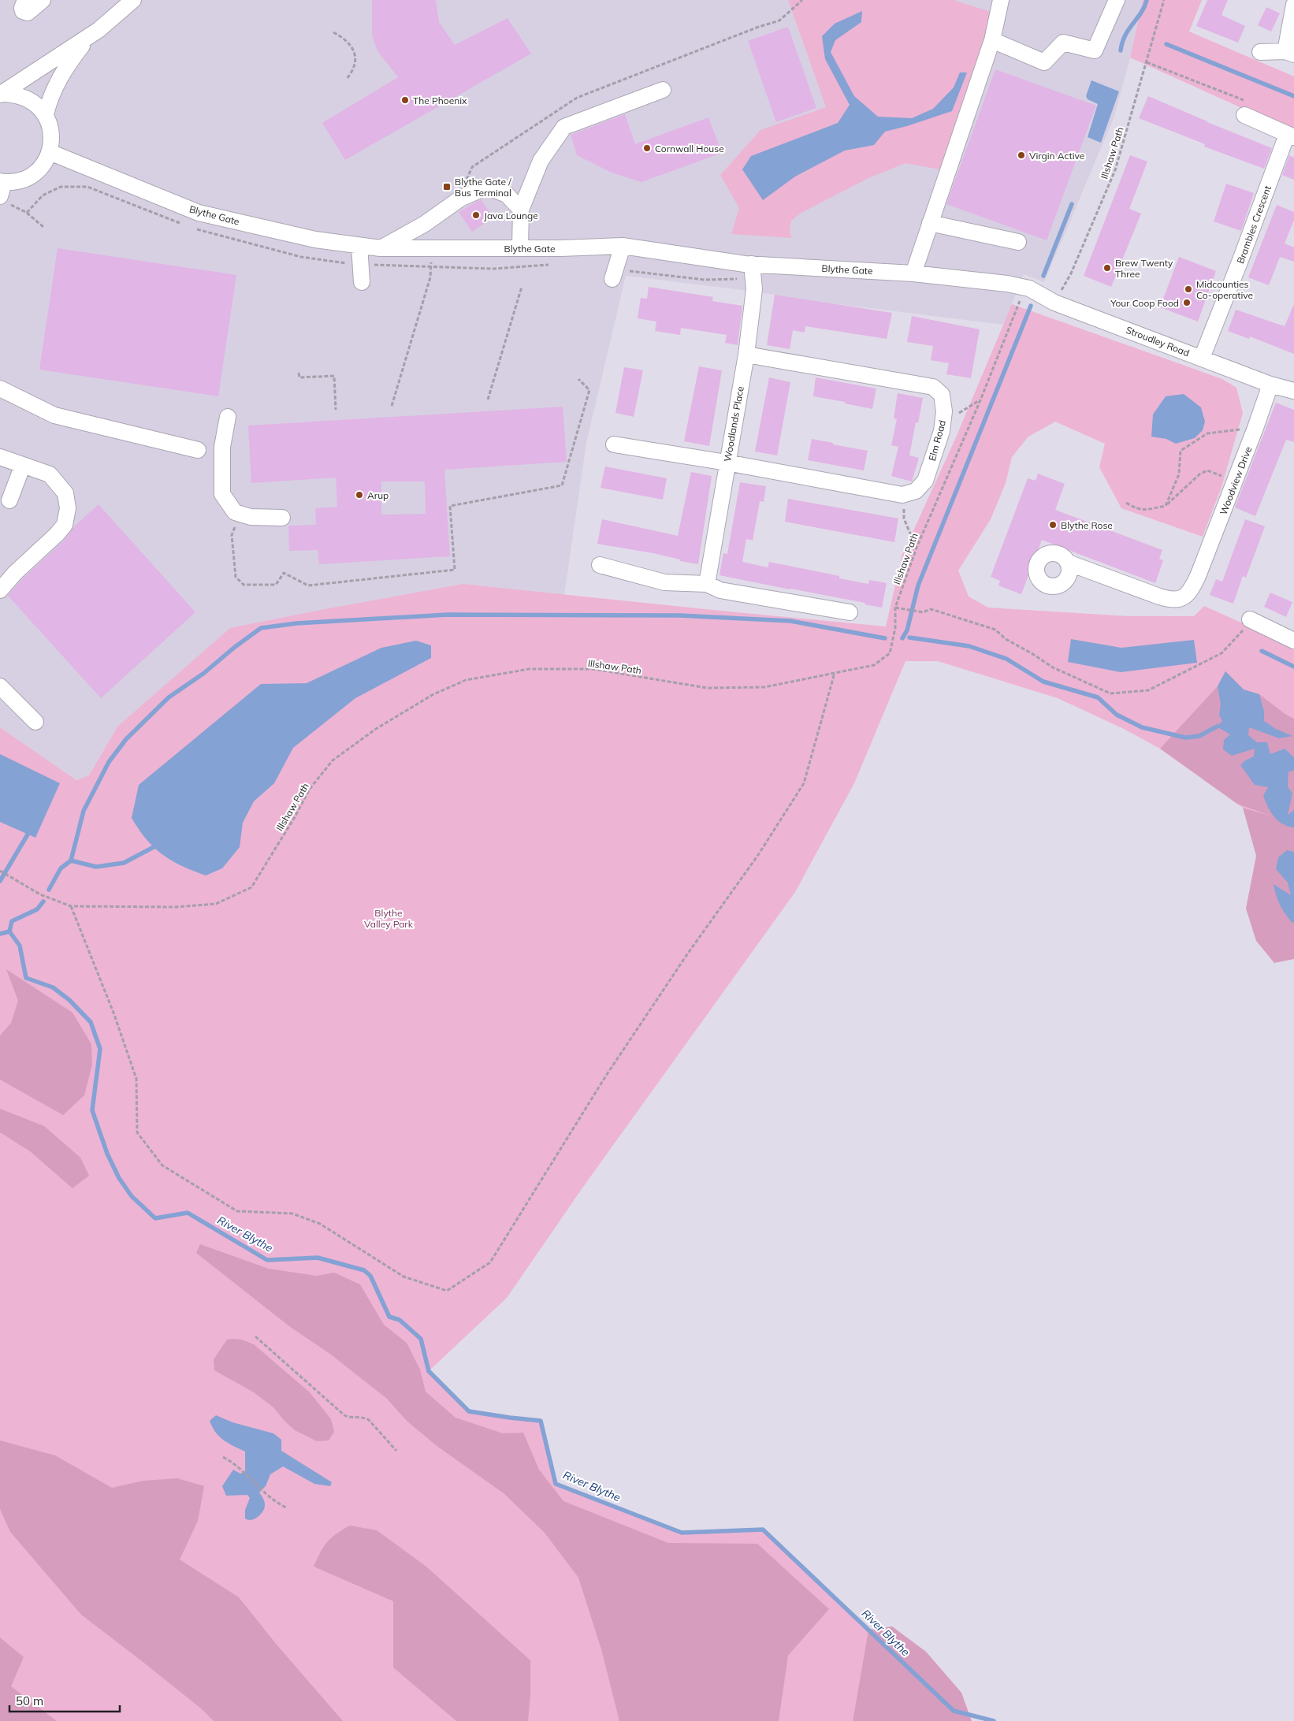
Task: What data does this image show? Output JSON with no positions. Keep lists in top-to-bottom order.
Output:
{
  "streets": {
    "street": [
      "Blythe Gate",
      "Brambles Crescent",
      "Stroudley Road",
      "Woodlands Place",
      "Elm Road",
      "Woodview Drive"
    ],
    "path": ["Illshaw Path"]
  },
  "crossings": [
    ["Illshaw Path", "Blythe Gate"],
    ["Illshaw Path", "Stroudley Road"],
    ["Blythe Gate", "Stroudley Road"],
    ["Blythe Gate", "Woodlands Place"],
    ["Brambles Crescent", "Stroudley Road"],
    ["Stroudley Road", "Woodview Drive"],
    ["Woodlands Place", "Elm Road"]
  ],
  "water": ["River Blythe"],
  "parks": ["Blythe Valley Park"],
  "places": {
    "other": [
      "The Phoenix",
      "Cornwall House",
      "Virgin Active",
      "Java Lounge",
      "Brew Twenty Three",
      "Midcounties Co-operative",
      "Your Coop Food",
      "Arup",
      "Blythe Rose"
    ],
    "transit": ["Blythe Gate / Bus Terminal"]
  },
  "scale_bar": "50 m"
}
